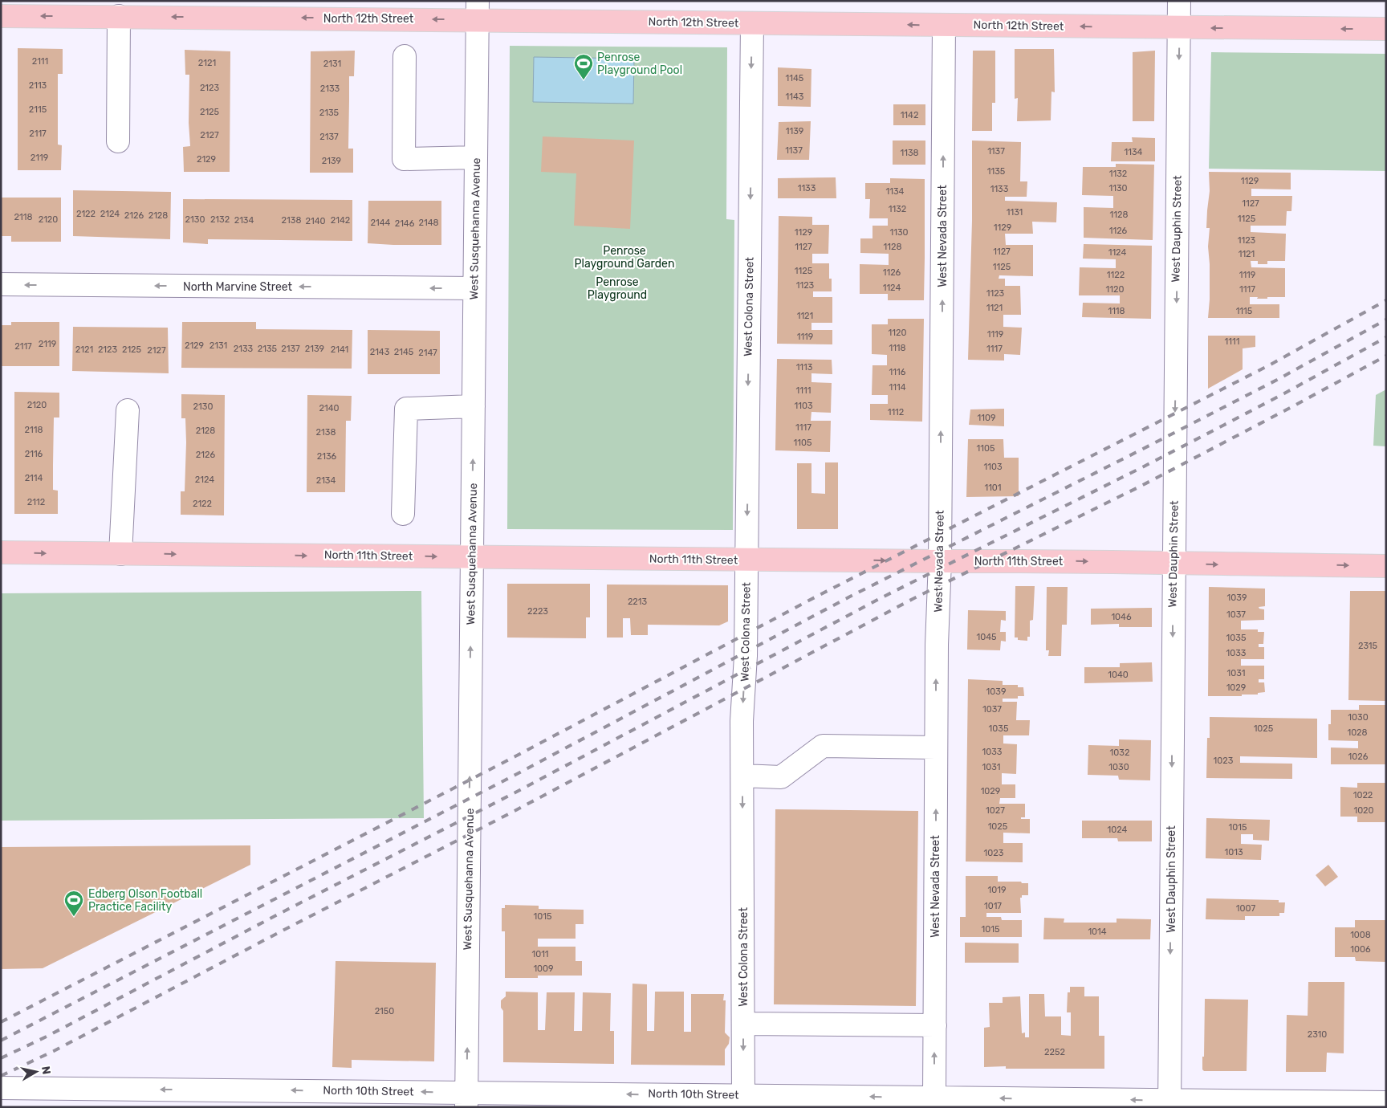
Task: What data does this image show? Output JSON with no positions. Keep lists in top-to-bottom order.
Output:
{
  "streets": {
    "main road": ["North 12th Street", "North 11th Street"],
    "street": [
      "West Susquehanna Avenue",
      "West Dauphin Street",
      "West Nevada Street",
      "North Marvine Street",
      "West Colona Street",
      "North 10th Street"
    ]
  },
  "crossings": [
    ["North 12th Street", "West Susquehanna Avenue"],
    ["North 12th Street", "West Dauphin Street"],
    ["North 12th Street", "West Nevada Street"],
    ["North 12th Street", "West Colona Street"],
    ["West Susquehanna Avenue", "North Marvine Street"],
    ["West Susquehanna Avenue", "North 11th Street"],
    ["West Susquehanna Avenue", "North 10th Street"],
    ["West Dauphin Street", "North 11th Street"],
    ["West Dauphin Street", "North 10th Street"],
    ["West Nevada Street", "North 11th Street"],
    ["West Nevada Street", "North 10th Street"],
    ["West Colona Street", "North 11th Street"],
    ["West Colona Street", "North 10th Street"]
  ],
  "one_way": [
    "North 12th Street",
    "West Susquehanna Avenue",
    "West Dauphin Street",
    "West Nevada Street",
    "North Marvine Street",
    "West Colona Street",
    "North 11th Street",
    "North 10th Street"
  ],
  "parks": ["Penrose Playground Garden", "Penrose Playground"],
  "places": {
    "sports": ["Penrose Playground Pool", "Edberg Olson Football Practice Facility"]
  },
  "house_numbers": [
    "2111",
    "2121",
    "2131",
    "1145",
    "2113",
    "2123",
    "2133",
    "1143",
    "2115",
    "2125",
    "2135",
    "1142",
    "1139",
    "2117",
    "2127",
    "2137",
    "1137",
    "1137",
    "1134",
    "1138",
    "2119",
    "2129",
    "2139",
    "1135",
    "1132",
    "1129",
    "1133",
    "1130",
    "1133",
    "1134",
    "1127",
    "1132",
    "1131",
    "2122",
    "2124",
    "1128",
    "2126",
    "2128",
    "2118",
    "1125",
    "2120",
    "2130",
    "2132",
    "2134",
    "2138",
    "2142",
    "2140",
    "2144",
    "2148",
    "2146",
    "1129",
    "1126",
    "1129",
    "1130",
    "1123",
    "1127",
    "1128",
    "1127",
    "1124",
    "1121",
    "1125",
    "1125",
    "1126",
    "1122",
    "1119",
    "1123",
    "1124",
    "1120",
    "1117",
    "1123",
    "1121",
    "1118",
    "1115",
    "1121",
    "1120",
    "1119",
    "1119",
    "1111",
    "2119",
    "2129",
    "2131",
    "2117",
    "1118",
    "2133",
    "2135",
    "2137",
    "2139",
    "1117",
    "2121",
    "2123",
    "2125",
    "2141",
    "2127",
    "2143",
    "2145",
    "2147",
    "1113",
    "1116",
    "1114",
    "1111",
    "2120",
    "1103",
    "2130",
    "2140",
    "1112",
    "1109",
    "1117",
    "2118",
    "2128",
    "2138",
    "1105",
    "1105",
    "2116",
    "2126",
    "2136",
    "1103",
    "2114",
    "2124",
    "2134",
    "1101",
    "2112",
    "2122",
    "1039",
    "2213",
    "2223",
    "1037",
    "1046",
    "1045",
    "1035",
    "2315",
    "1033",
    "1031",
    "1040",
    "1029",
    "1039",
    "1037",
    "1030",
    "1035",
    "1025",
    "1028",
    "1033",
    "1032",
    "1026",
    "1023",
    "1031",
    "1030",
    "1029",
    "1022",
    "1027",
    "1020",
    "1025",
    "1015",
    "1024",
    "1013",
    "1023",
    "1019",
    "1017",
    "1007",
    "1015",
    "1015",
    "1014",
    "1008",
    "1006",
    "1011",
    "1009",
    "2150",
    "2310",
    "2252"
  ],
  "north": "right"
}
